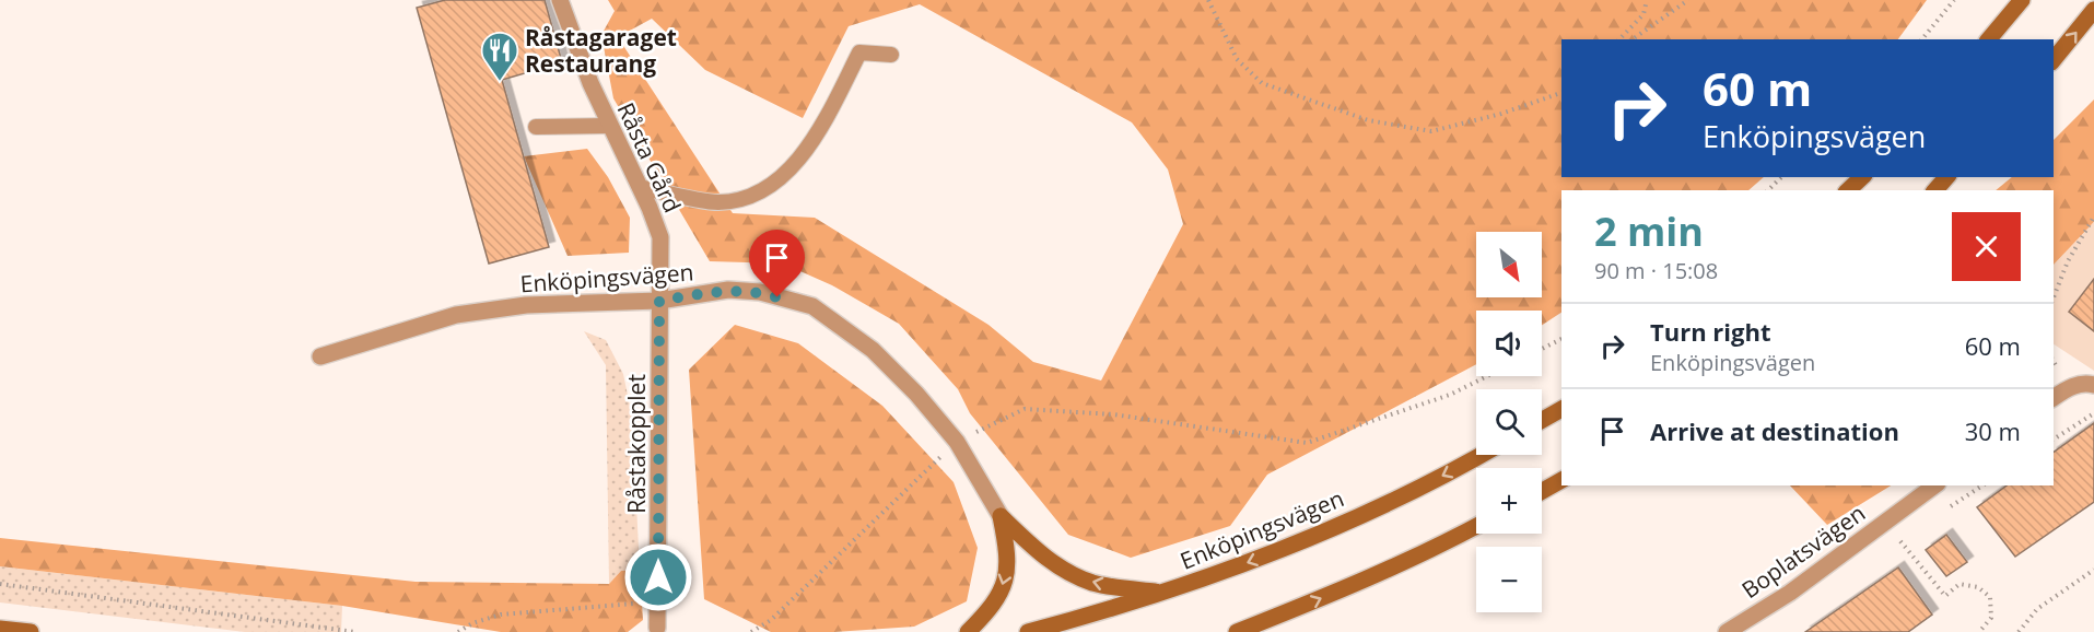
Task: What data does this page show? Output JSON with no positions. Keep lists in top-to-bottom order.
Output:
{
  "streets": {
    "main road": ["Enköpingsvägen"],
    "street": ["Råsta Gård", "Råstakopplet", "Boplatsvägen"]
  },
  "crossings": [
    ["Råsta Gård", "Enköpingsvägen"],
    ["Råsta Gård", "Råstakopplet"],
    ["Enköpingsvägen", "Råstakopplet"]
  ],
  "places": {
    "restaurant": ["Råstagaraget Restaurang"]
  },
  "north": "bottom right",
  "page": {
    "turn": ["60 m", "Enköpingsvägen"],
    "heading": ["2 min", "90 m · 15:08"],
    "map_buttons": ["+", "−"],
    "list": [
      {
        "name": "Turn right",
        "note": "Enköpingsvägen",
        "value": "60 m"
      },
      {
        "name": "Arrive at destination",
        "value": "30 m"
      }
    ]
  }
}
